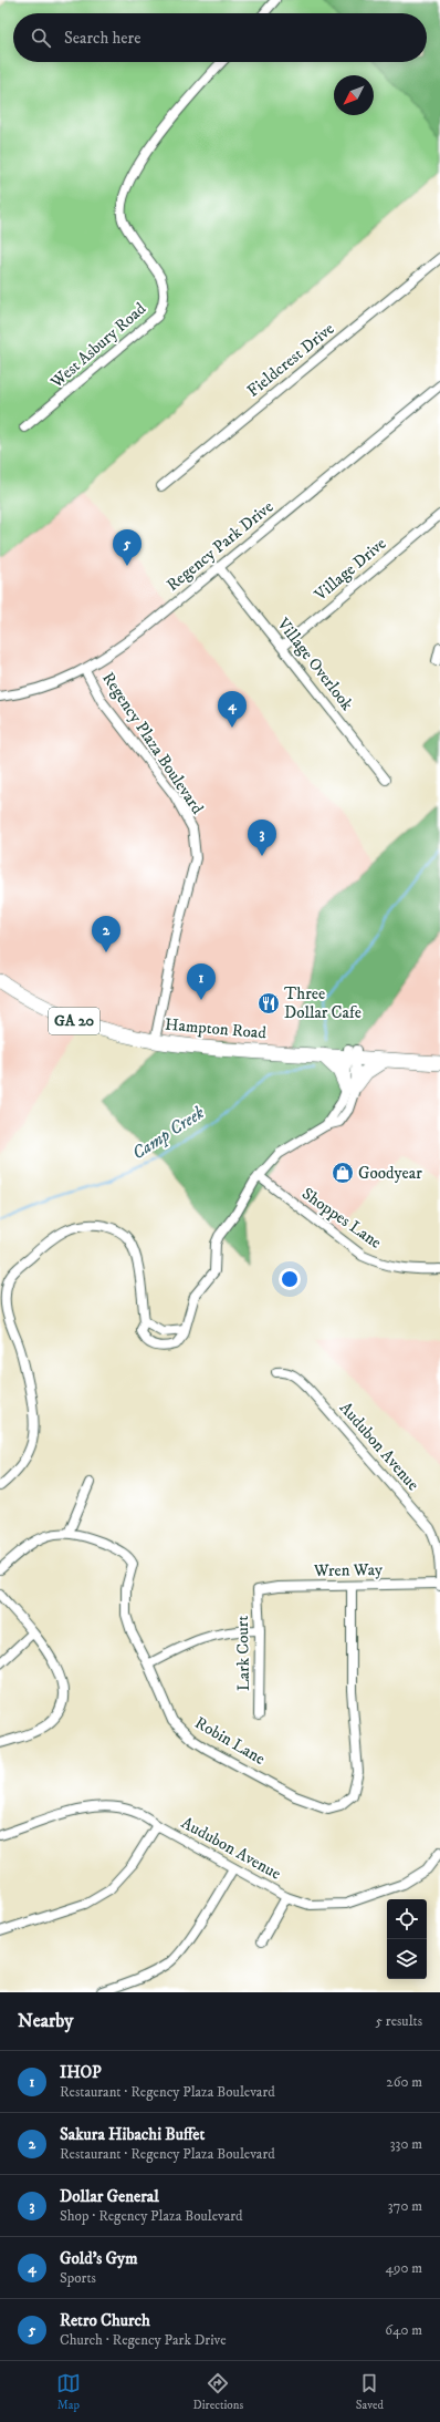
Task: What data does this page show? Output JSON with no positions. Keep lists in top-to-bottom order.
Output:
{
  "streets": {
    "main road": ["GA 20", "Hampton Road"],
    "street": [
      "West Asbury Road",
      "Fieldcrest Drive",
      "Regency Park Drive",
      "Village Drive",
      "Village Overlook",
      "Regency Plaza Boulevard",
      "Shoppes Lane",
      "Audubon Avenue",
      "Wren Way",
      "Lark Court",
      "Robin Lane"
    ]
  },
  "crossings": [
    ["Regency Park Drive", "Village Overlook"],
    ["Regency Park Drive", "Regency Plaza Boulevard"],
    ["Village Drive", "Village Overlook"],
    ["Regency Plaza Boulevard", "Hampton Road"],
    ["Audubon Avenue", "Wren Way"],
    ["Wren Way", "Lark Court"],
    ["Wren Way", "Robin Lane"]
  ],
  "water": ["Camp Creek"],
  "places": {
    "restaurant": ["Three Dollar Cafe"],
    "shop": ["Goodyear"]
  },
  "north": "bottom left",
  "page": {
    "search": "Search here",
    "pins": [
      "5",
      "4",
      "3",
      "2",
      "1"
    ],
    "heading": ["Nearby", "5 results"],
    "list": [
      {
        "mark": "1",
        "name": "IHOP",
        "note": "Restaurant · Regency Plaza Boulevard",
        "value": "260 m"
      },
      {
        "mark": "2",
        "name": "Sakura Hibachi Buffet",
        "note": "Restaurant · Regency Plaza Boulevard",
        "value": "330 m"
      },
      {
        "mark": "3",
        "name": "Dollar General",
        "note": "Shop · Regency Plaza Boulevard",
        "value": "370 m"
      },
      {
        "mark": "4",
        "name": "Gold's Gym",
        "note": "Sports",
        "value": "490 m"
      },
      {
        "mark": "5",
        "name": "Retro Church",
        "note": "Church · Regency Park Drive",
        "value": "640 m"
      }
    ],
    "nav": ["Map", "Directions", "Saved"]
  }
}
